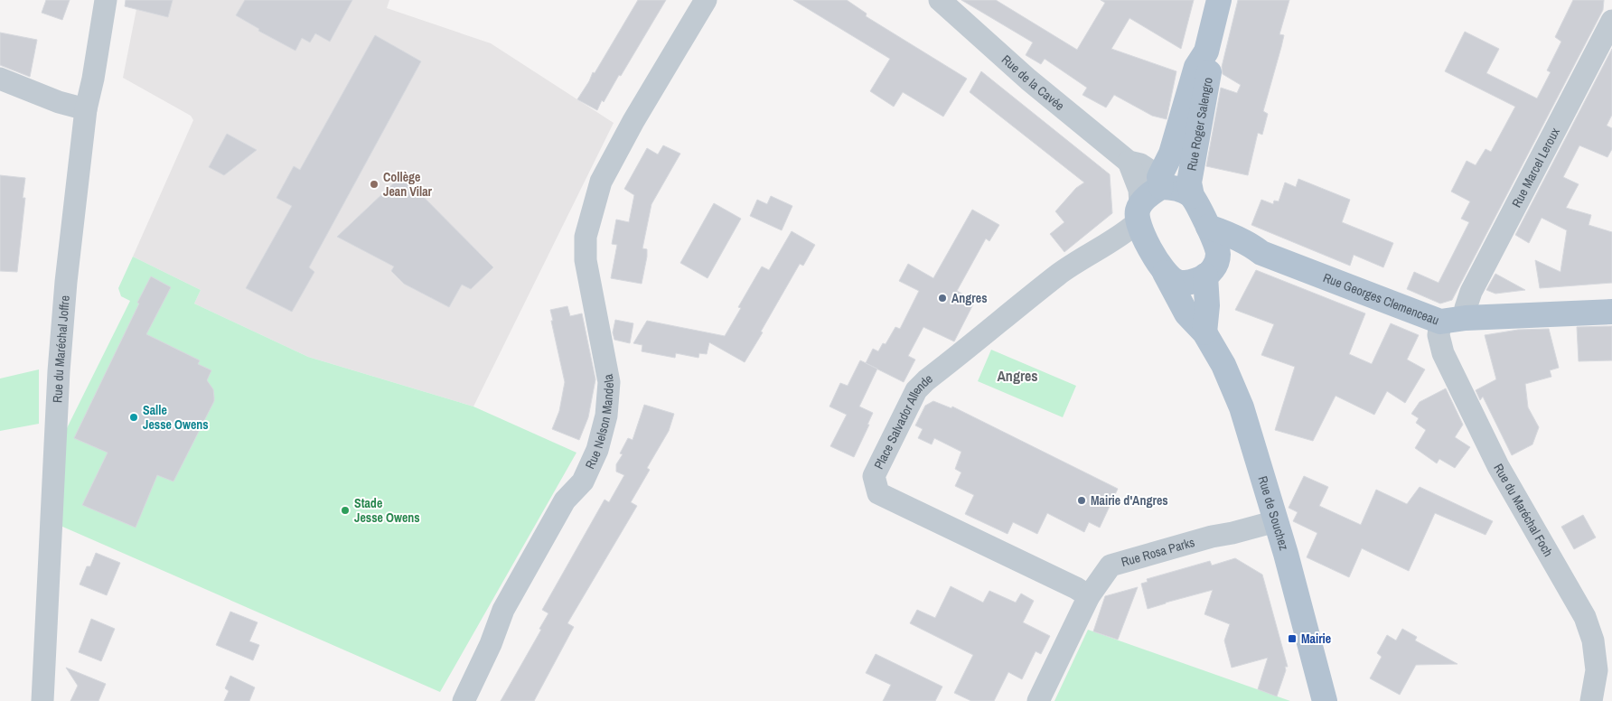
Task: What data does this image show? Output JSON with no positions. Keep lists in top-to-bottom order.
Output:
{
  "streets": {
    "main road": ["Rue Roger Salengro", "Rue Georges Clemenceau", "Rue de Souchez"],
    "street": [
      "Rue de la Cavée",
      "Rue Marcel Leroux",
      "Rue du Maréchal Joffre",
      "Rue Nelson Mandela",
      "Place Salvador Allende",
      "Rue du Maréchal Foch",
      "Rue Rosa Parks"
    ]
  },
  "crossings": [
    ["Rue de la Cavée", "Rue Roger Salengro"],
    ["Rue de la Cavée", "Rue Georges Clemenceau"],
    ["Rue de la Cavée", "Place Salvador Allende"],
    ["Rue de la Cavée", "Rue de Souchez"],
    ["Rue Roger Salengro", "Rue Georges Clemenceau"],
    ["Rue Roger Salengro", "Place Salvador Allende"],
    ["Rue Roger Salengro", "Rue de Souchez"],
    ["Rue Marcel Leroux", "Rue Georges Clemenceau"],
    ["Rue Georges Clemenceau", "Place Salvador Allende"],
    ["Rue Georges Clemenceau", "Rue du Maréchal Foch"],
    ["Rue Georges Clemenceau", "Rue de Souchez"],
    ["Place Salvador Allende", "Rue de Souchez"],
    ["Place Salvador Allende", "Rue Rosa Parks"],
    ["Rue de Souchez", "Rue Rosa Parks"]
  ],
  "districts": ["Angres"],
  "places": {
    "other": [
      "Collège Jean Vilar",
      "Angres",
      "Salle Jesse Owens",
      "Mairie d'Angres",
      "Stade Jesse Owens"
    ],
    "transit": ["Mairie"]
  }
}
